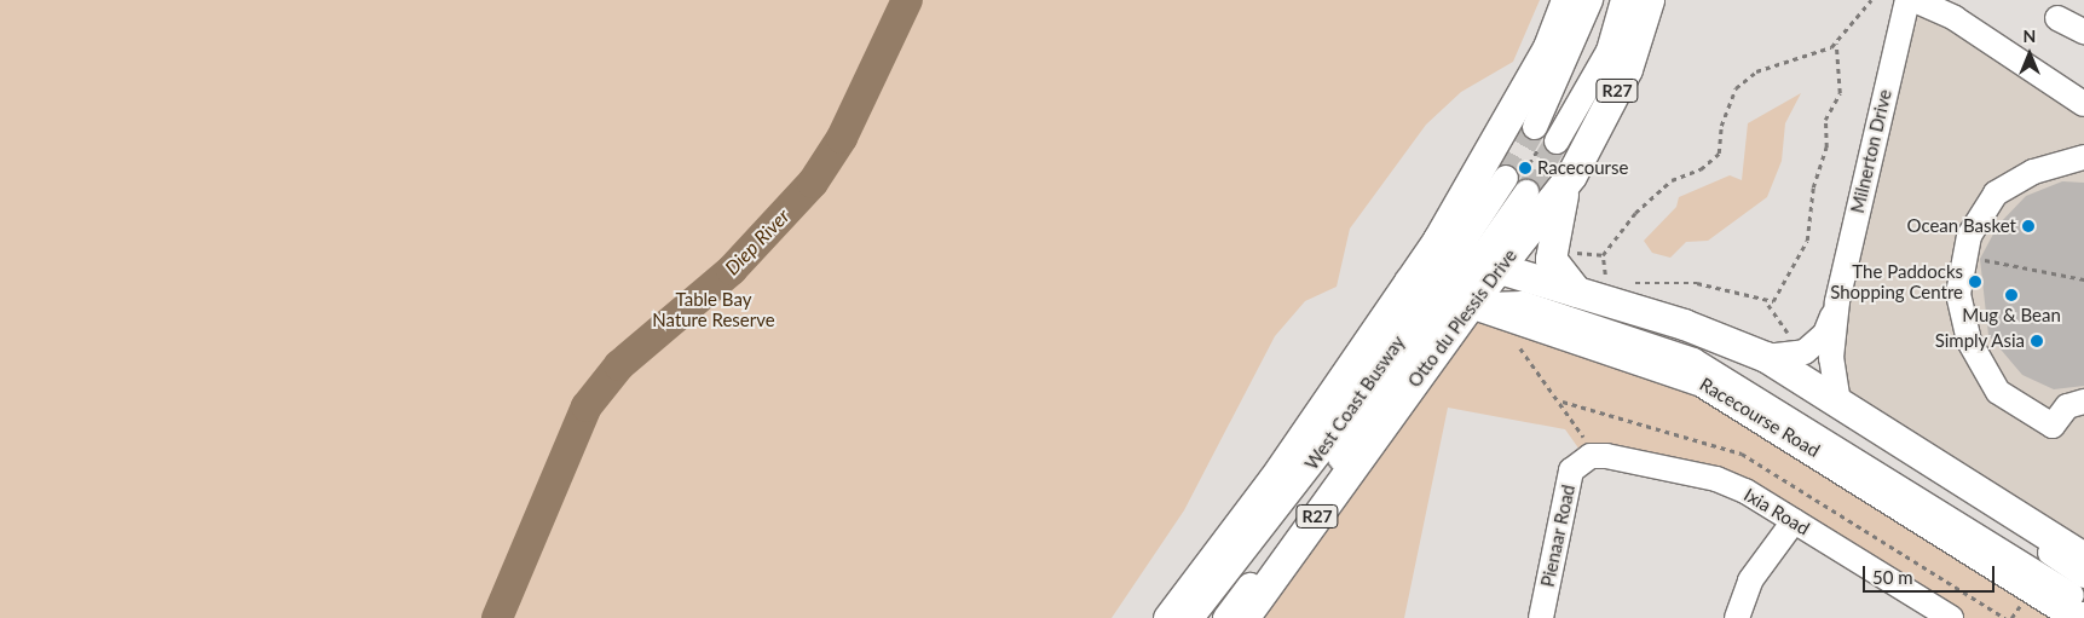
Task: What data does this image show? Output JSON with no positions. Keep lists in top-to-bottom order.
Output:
{
  "streets": {
    "main road": ["R27", "Otto du Plessis Drive", "Racecourse Road"],
    "street": [
      "Milnerton Drive",
      "West Coast Busway",
      "Ixia Road",
      "Pienaar Road"
    ]
  },
  "crossings": [
    ["Otto du Plessis Drive", "West Coast Busway"],
    ["Otto du Plessis Drive", "Racecourse Road"],
    ["West Coast Busway", "Racecourse Road"],
    ["Ixia Road", "Pienaar Road"]
  ],
  "water": ["Diep River"],
  "parks": ["Table Bay Nature Reserve"],
  "places": [
    "Racecourse",
    "Ocean Basket",
    "The Paddocks Shopping Centre",
    "Mug & Bean",
    "Simply Asia"
  ],
  "scale_bar": "50 m",
  "north": "top"
}
